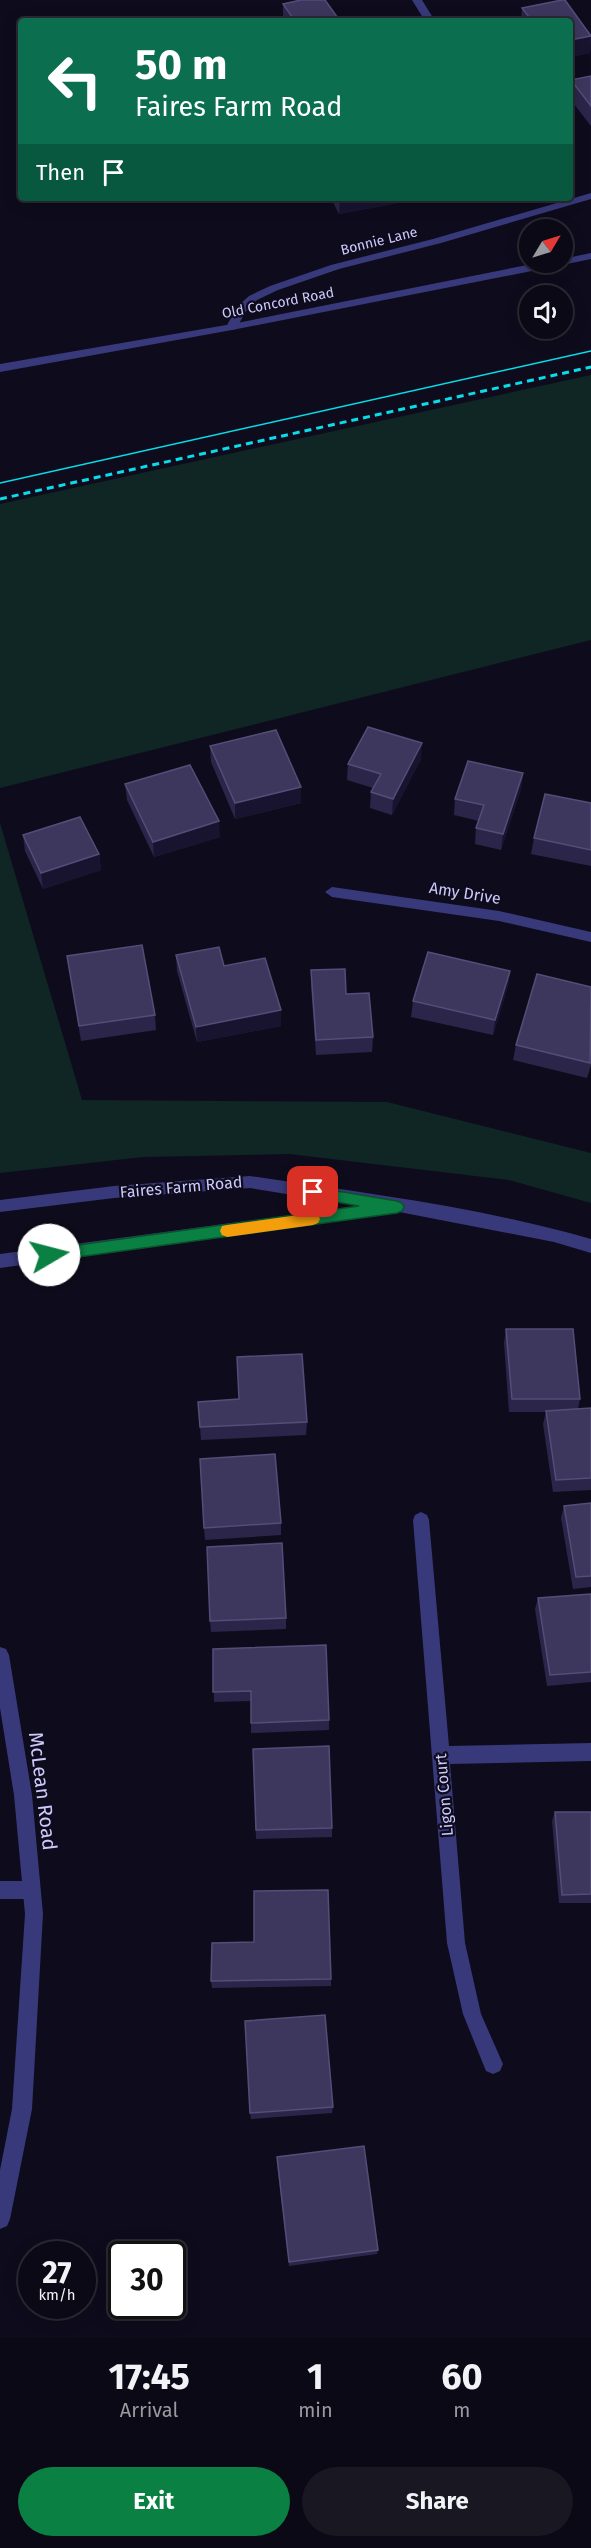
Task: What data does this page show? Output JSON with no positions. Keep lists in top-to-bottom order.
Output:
{
  "streets": {
    "street": [
      "Bonnie Lane",
      "Old Concord Road",
      "Amy Drive",
      "Faires Farm Road",
      "McLean Road",
      "Ligon Court"
    ]
  },
  "crossings": [
    ["Bonnie Lane", "Old Concord Road"]
  ],
  "north": "top right",
  "page": {
    "turn": ["50 m", "Faires Farm Road"],
    "then": "Then",
    "speed": "27 km/h",
    "limit": "30",
    "eta": [
      "17:45",
      "Arrival",
      "1",
      "min",
      "60",
      "m"
    ],
    "buttons": ["Exit", "Share"]
  }
}
